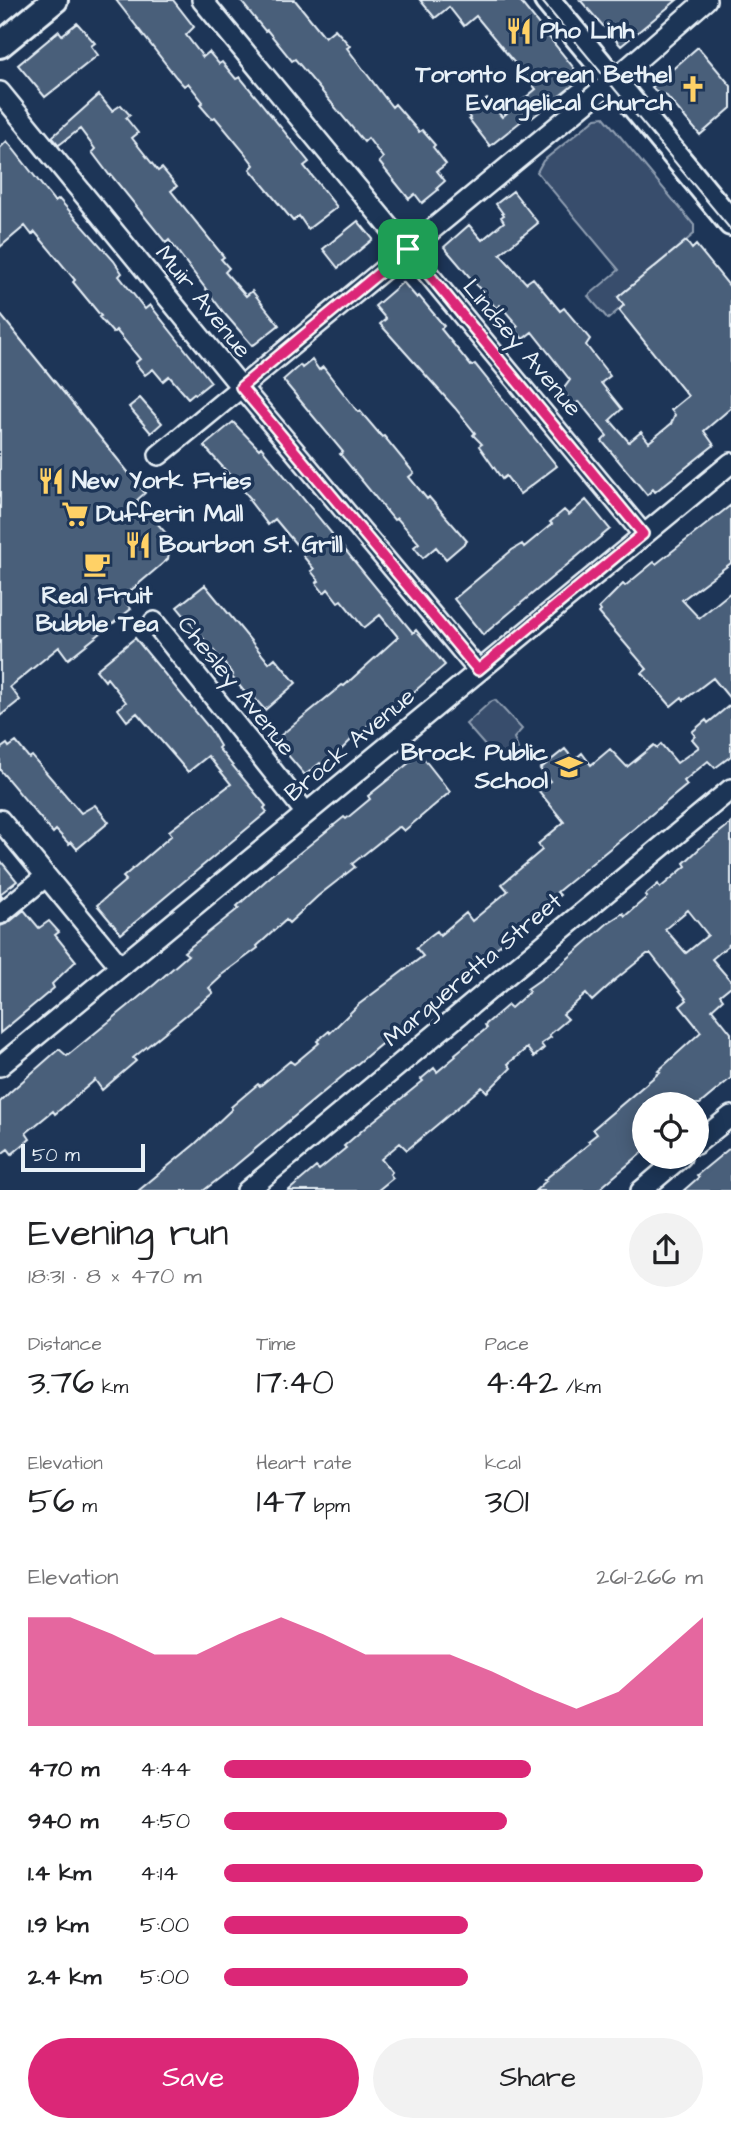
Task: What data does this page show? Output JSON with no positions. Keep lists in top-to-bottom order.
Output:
{
  "streets": {
    "street": [
      "Muir Avenue",
      "Lindsey Avenue",
      "Chesley Avenue",
      "Brock Avenue",
      "Margueretta Street"
    ]
  },
  "crossings": [
    ["Muir Avenue", "Brock Avenue"],
    ["Lindsey Avenue", "Brock Avenue"],
    ["Chesley Avenue", "Brock Avenue"]
  ],
  "places": {
    "restaurant": ["Pho Linh", "New York Fries", "Bourbon St. Grill"],
    "church": ["Toronto Korean Bethel Evangelical Church"],
    "supermarket": ["Dufferin Mall"],
    "cafe": ["Real Fruit Bubble Tea"],
    "school or university": ["Brock Public School"]
  },
  "scale_bar": "50 m",
  "page": {
    "scale": "50 m",
    "heading": ["Evening run", "18:31 · 8 × 470 m"],
    "stats": [
      ["Distance", "3.76 km"],
      ["Time", "17:40"],
      ["Pace", "4:42 /km"],
      ["Elevation", "56 m"],
      ["Heart rate", "147 bpm"],
      ["kcal", "301"]
    ],
    "chart": ["Elevation", "261–266 m"],
    "list": [
      {
        "name": "470 m",
        "note": "4:44"
      },
      {
        "name": "940 m",
        "note": "4:50"
      },
      {
        "name": "1.4 km",
        "note": "4:14"
      },
      {
        "name": "1.9 km",
        "note": "5:00"
      },
      {
        "name": "2.4 km",
        "note": "5:00"
      }
    ],
    "buttons": ["Save", "Share"]
  }
}
